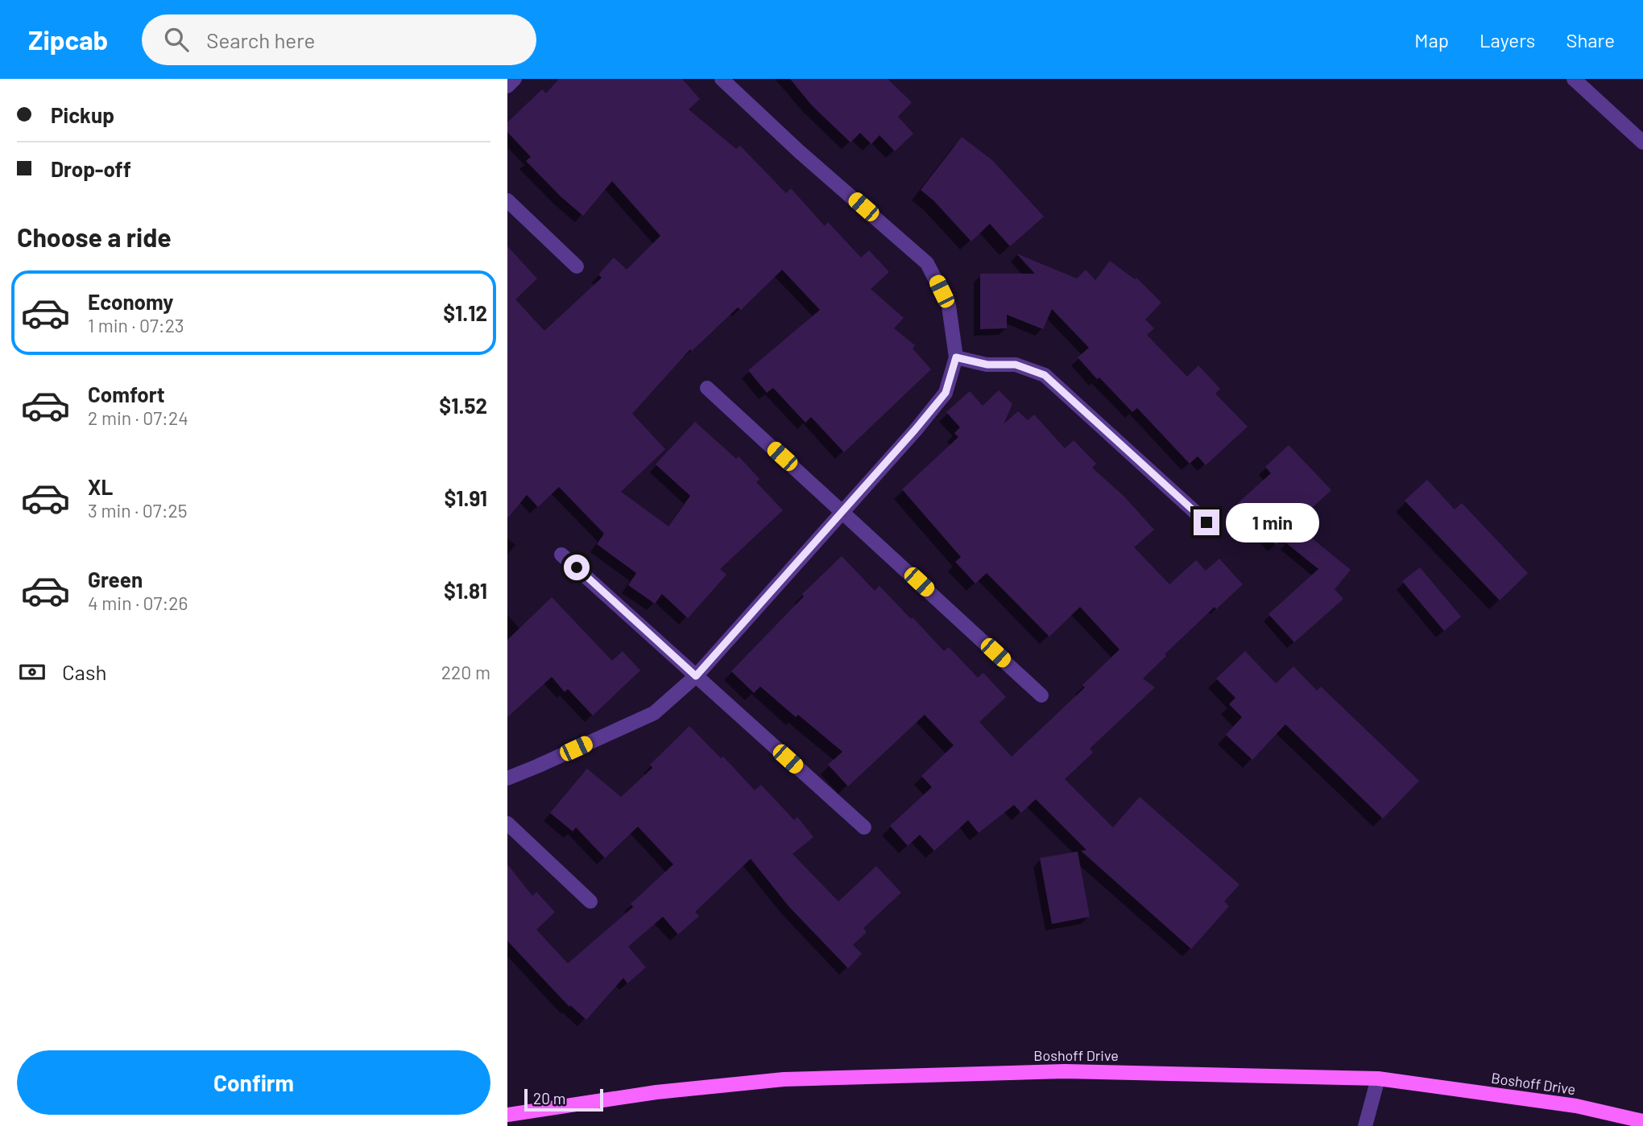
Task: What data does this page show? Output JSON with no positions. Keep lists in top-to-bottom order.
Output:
{
  "streets": {
    "main road": ["Boshoff Drive"]
  },
  "scale_bar": "20 m",
  "page": {
    "header": "Zipcab",
    "search": "Search here",
    "nav": ["Map", "Layers", "Share"],
    "banner": ["Pickup", "Drop-off"],
    "heading": "Choose a ride",
    "list": [
      {
        "name": "Economy",
        "note": "1 min · 07:23",
        "value": "$1.12"
      },
      {
        "name": "Comfort",
        "note": "2 min · 07:24",
        "value": "$1.52"
      },
      {
        "name": "XL",
        "note": "3 min · 07:25",
        "value": "$1.91"
      },
      {
        "name": "Green",
        "note": "4 min · 07:26",
        "value": "$1.81"
      }
    ],
    "bubble": "1 min",
    "pay": ["Cash", "220 m"],
    "buttons": "Confirm",
    "scale": "20 m"
  }
}
